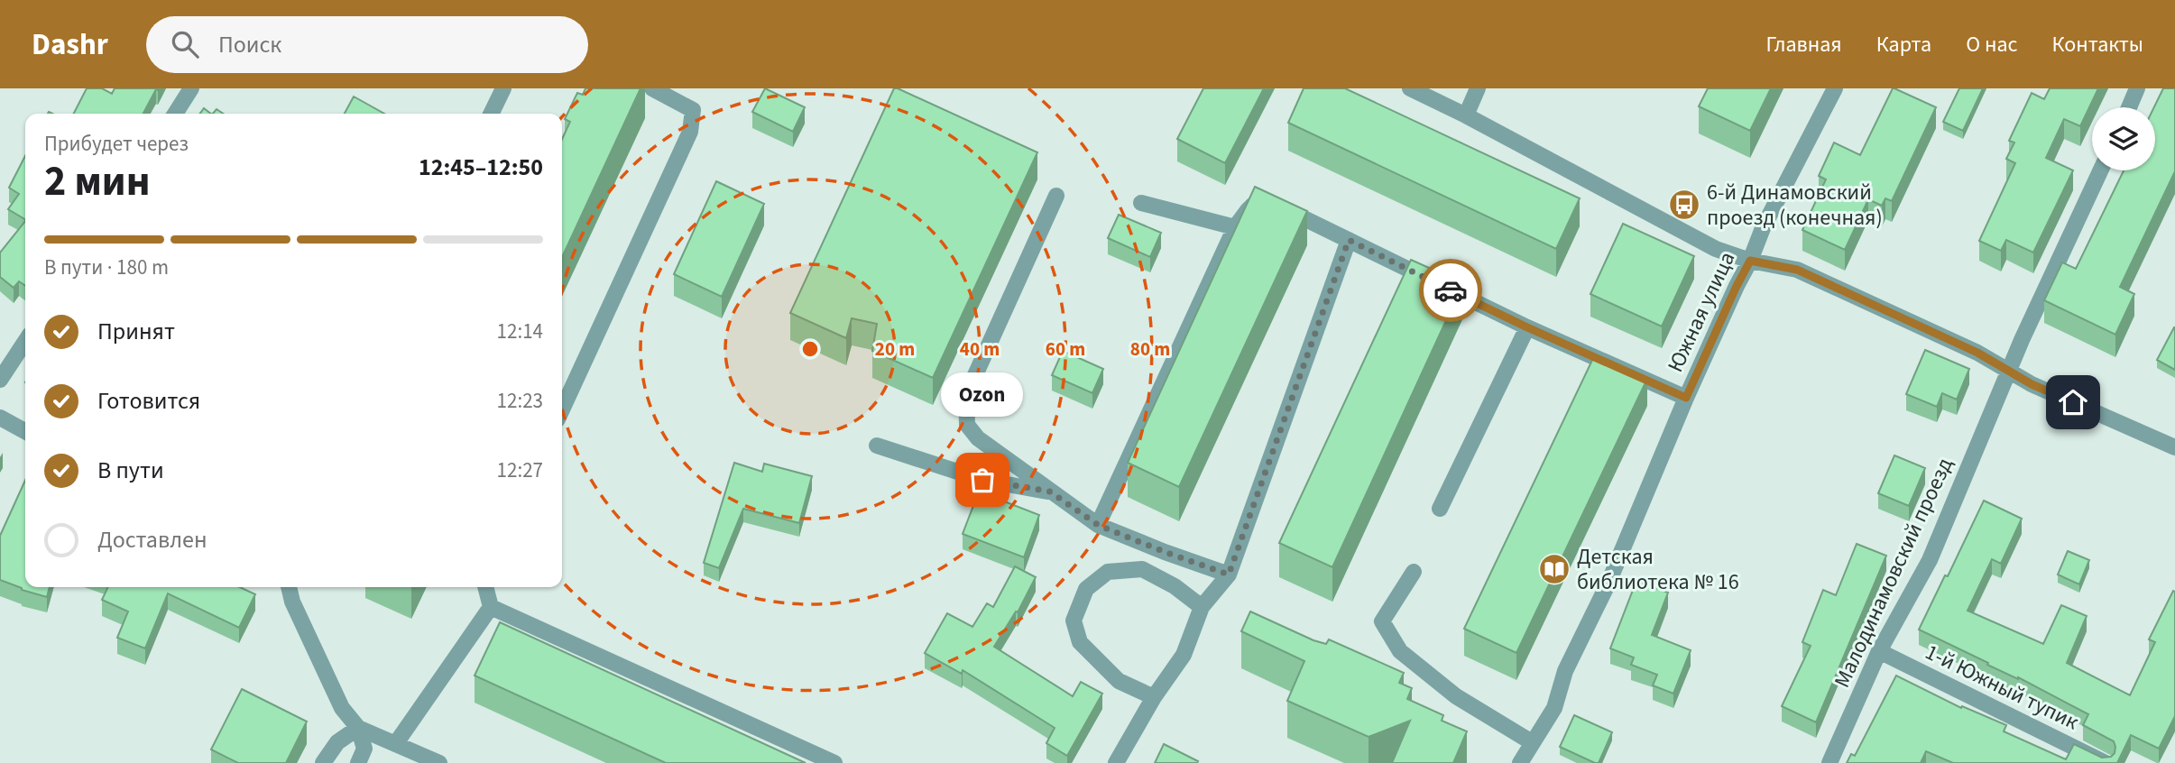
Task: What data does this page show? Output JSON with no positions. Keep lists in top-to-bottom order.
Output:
{
  "streets": {
    "street": ["Южная улица", "Малодинамовский проезд", "1-й Южный тупик"]
  },
  "crossings": [
    ["Малодинамовский проезд", "1-й Южный тупик"]
  ],
  "places": {
    "bus stop": ["6-й Динамовский проезд (конечная)"],
    "other": ["Ozon"],
    "library": ["Детская библиотека № 16"]
  },
  "page": {
    "header": "Dashr",
    "search": "Поиск",
    "nav": [
      "Главная",
      "Карта",
      "О нас",
      "Контакты"
    ],
    "heading": ["2 мин", "Прибудет через", "12:45–12:50"],
    "bar": "В пути · 180 m",
    "list": [
      ["Принят", "12:14"],
      ["Готовится", "12:23"],
      ["В пути", "12:27"],
      "Доставлен"
    ],
    "bubble": "Ozon"
  },
  "rings": [
    "20 m",
    "40 m",
    "60 m",
    "80 m"
  ]
}
